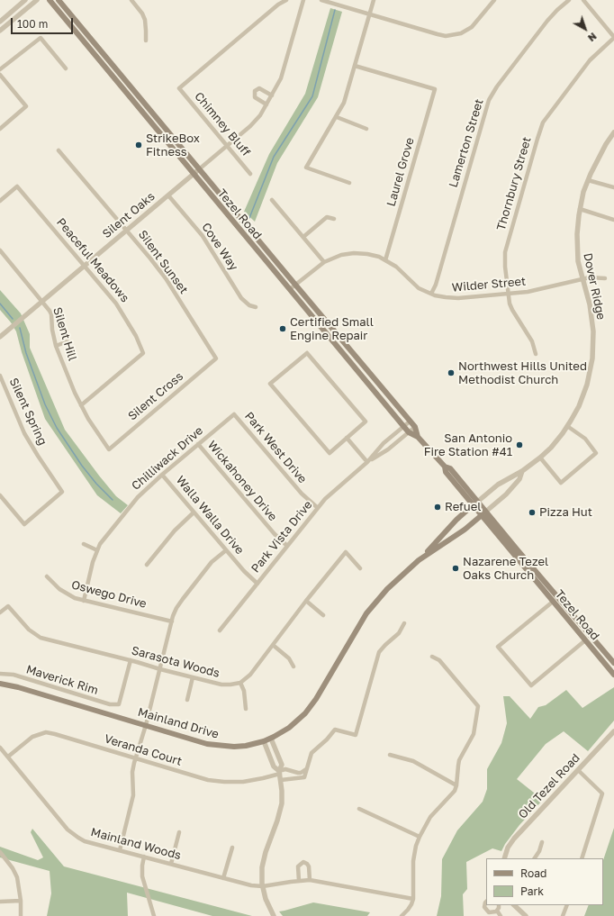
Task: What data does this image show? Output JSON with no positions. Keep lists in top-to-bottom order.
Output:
{
  "streets": {
    "main road": ["Tezel Road", "Mainland Drive"],
    "street": [
      "Chimney Bluff",
      "Lamerton Street",
      "Laurel Grove",
      "Thornbury Street",
      "Silent Oaks",
      "Cove Way",
      "Peaceful Meadows",
      "Silent Sunset",
      "Wilder Street",
      "Dover Ridge",
      "Silent Hill",
      "Silent Cross",
      "Silent Spring",
      "Park West Drive",
      "Chilliwack Drive",
      "Wickahoney Drive",
      "Walla Walla Drive",
      "Park Vista Drive",
      "Oswego Drive",
      "Sarasota Woods",
      "Maverick Rim",
      "Veranda Court",
      "Old Tezel Road",
      "Mainland Woods"
    ]
  },
  "crossings": [
    ["Chimney Bluff", "Silent Oaks"],
    ["Lamerton Street", "Wilder Street"],
    ["Laurel Grove", "Wilder Street"],
    ["Thornbury Street", "Wilder Street"],
    ["Tezel Road", "Silent Oaks"],
    ["Tezel Road", "Wilder Street"],
    ["Tezel Road", "Dover Ridge"],
    ["Tezel Road", "Park Vista Drive"],
    ["Tezel Road", "Mainland Drive"],
    ["Silent Oaks", "Cove Way"],
    ["Silent Oaks", "Peaceful Meadows"],
    ["Silent Oaks", "Silent Sunset"],
    ["Silent Oaks", "Silent Hill"],
    ["Peaceful Meadows", "Silent Hill"],
    ["Silent Sunset", "Silent Cross"],
    ["Wilder Street", "Dover Ridge"],
    ["Dover Ridge", "Mainland Drive"],
    ["Silent Hill", "Silent Cross"],
    ["Park West Drive", "Chilliwack Drive"],
    ["Park West Drive", "Park Vista Drive"],
    ["Chilliwack Drive", "Wickahoney Drive"],
    ["Chilliwack Drive", "Walla Walla Drive"],
    ["Chilliwack Drive", "Oswego Drive"],
    ["Wickahoney Drive", "Park Vista Drive"],
    ["Walla Walla Drive", "Park Vista Drive"],
    ["Sarasota Woods", "Maverick Rim"],
    ["Veranda Court", "Mainland Woods"]
  ],
  "places": [
    "StrikeBox Fitness",
    "Certified Small Engine Repair",
    "Northwest Hills United Methodist Church",
    "San Antonio Fire Station #41",
    "Refuel",
    "Pizza Hut",
    "Nazarene Tezel Oaks Church"
  ],
  "legend": ["Road", "Park"],
  "scale_bar": "100 m",
  "north": "bottom right"
}
